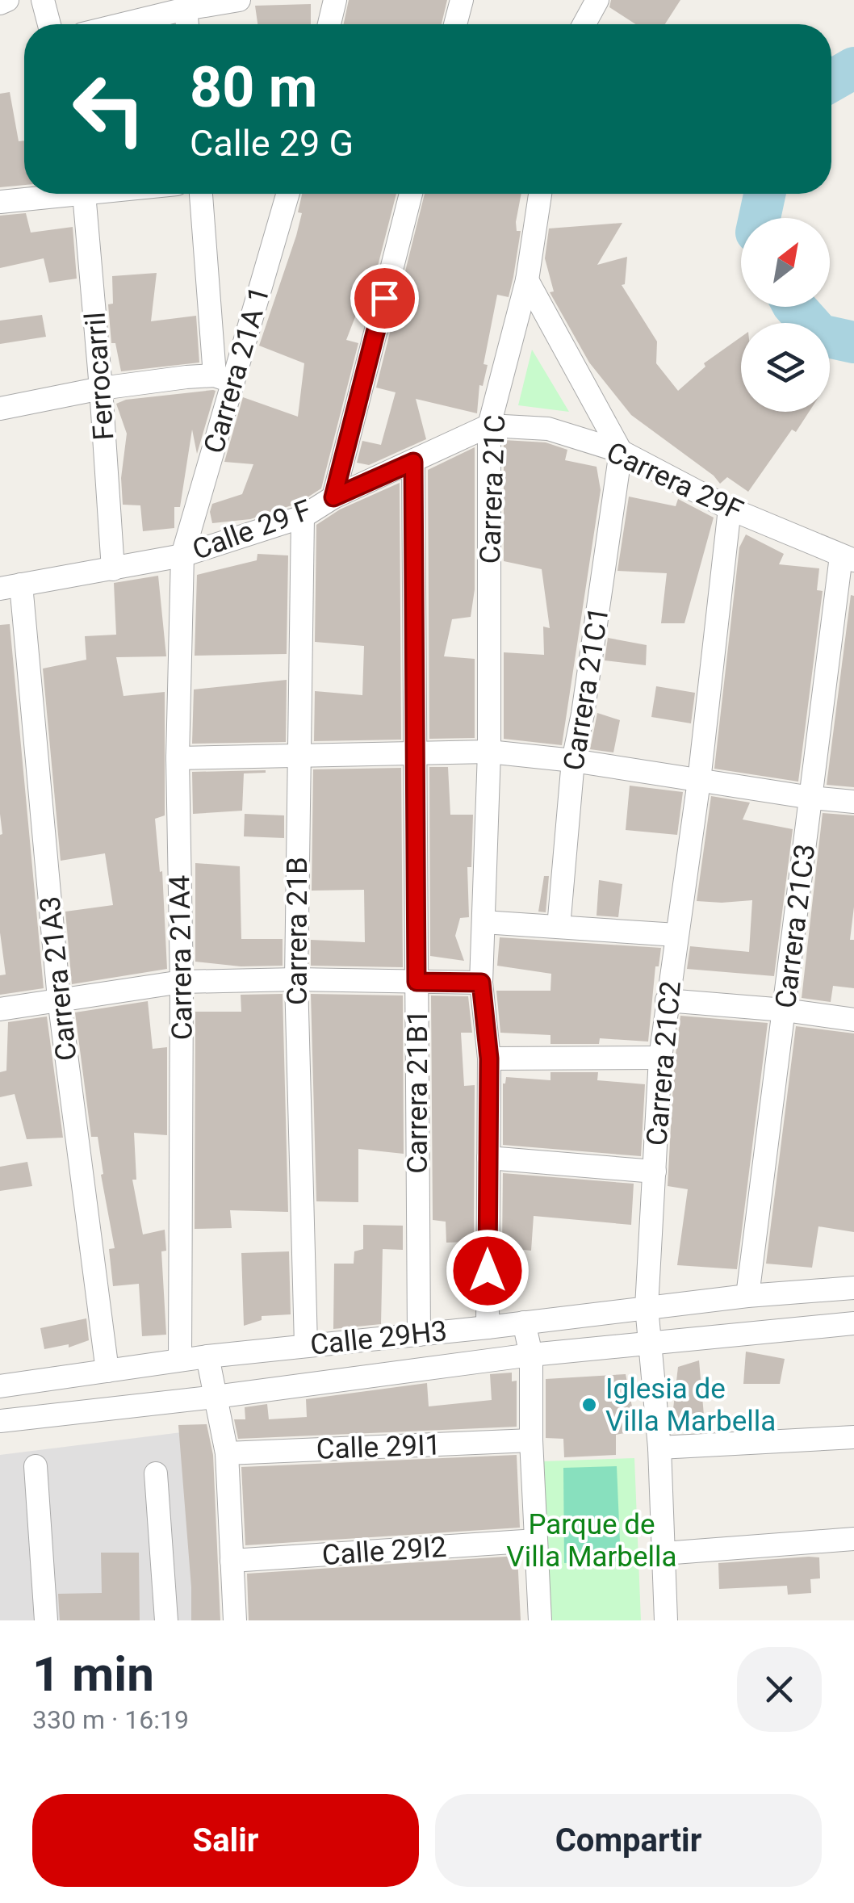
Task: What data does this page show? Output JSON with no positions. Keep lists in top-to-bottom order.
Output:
{
  "streets": {
    "street": [
      "Carrera 21A 1",
      "Ferrocarril",
      "Carrera 29F",
      "Carrera 21C",
      "Calle 29 F",
      "Carrera 21C1",
      "Carrera 21C3",
      "Carrera 21B",
      "Carrera 21A4",
      "Carrera 21A3",
      "Carrera 21C2",
      "Carrera 21B1",
      "Calle 29H3",
      "Calle 29I1",
      "Calle 29I2"
    ]
  },
  "crossings": [
    ["Carrera 21A 1", "Calle 29 F"],
    ["Carrera 21A 1", "Carrera 21A4"],
    ["Ferrocarril", "Calle 29 F"],
    ["Carrera 29F", "Carrera 21C"],
    ["Carrera 29F", "Calle 29 F"],
    ["Carrera 29F", "Carrera 21C1"],
    ["Carrera 29F", "Carrera 21C3"],
    ["Carrera 29F", "Carrera 21C2"],
    ["Carrera 21C", "Calle 29 F"],
    ["Carrera 21C", "Calle 29H3"],
    ["Calle 29 F", "Carrera 21B"],
    ["Calle 29 F", "Carrera 21A4"],
    ["Calle 29 F", "Carrera 21A3"],
    ["Calle 29 F", "Carrera 21B1"],
    ["Carrera 21C3", "Calle 29H3"],
    ["Carrera 21B", "Calle 29H3"],
    ["Carrera 21A4", "Calle 29H3"],
    ["Carrera 21A3", "Calle 29H3"],
    ["Carrera 21C2", "Calle 29H3"],
    ["Carrera 21B1", "Calle 29H3"]
  ],
  "parks": ["Parque de Villa Marbella"],
  "places": ["Iglesia de Villa Marbella"],
  "north": "top right",
  "page": {
    "turn": ["80 m", "Calle 29 G"],
    "heading": ["1 min", "330 m · 16:19"],
    "buttons": ["Salir", "Compartir"]
  }
}
